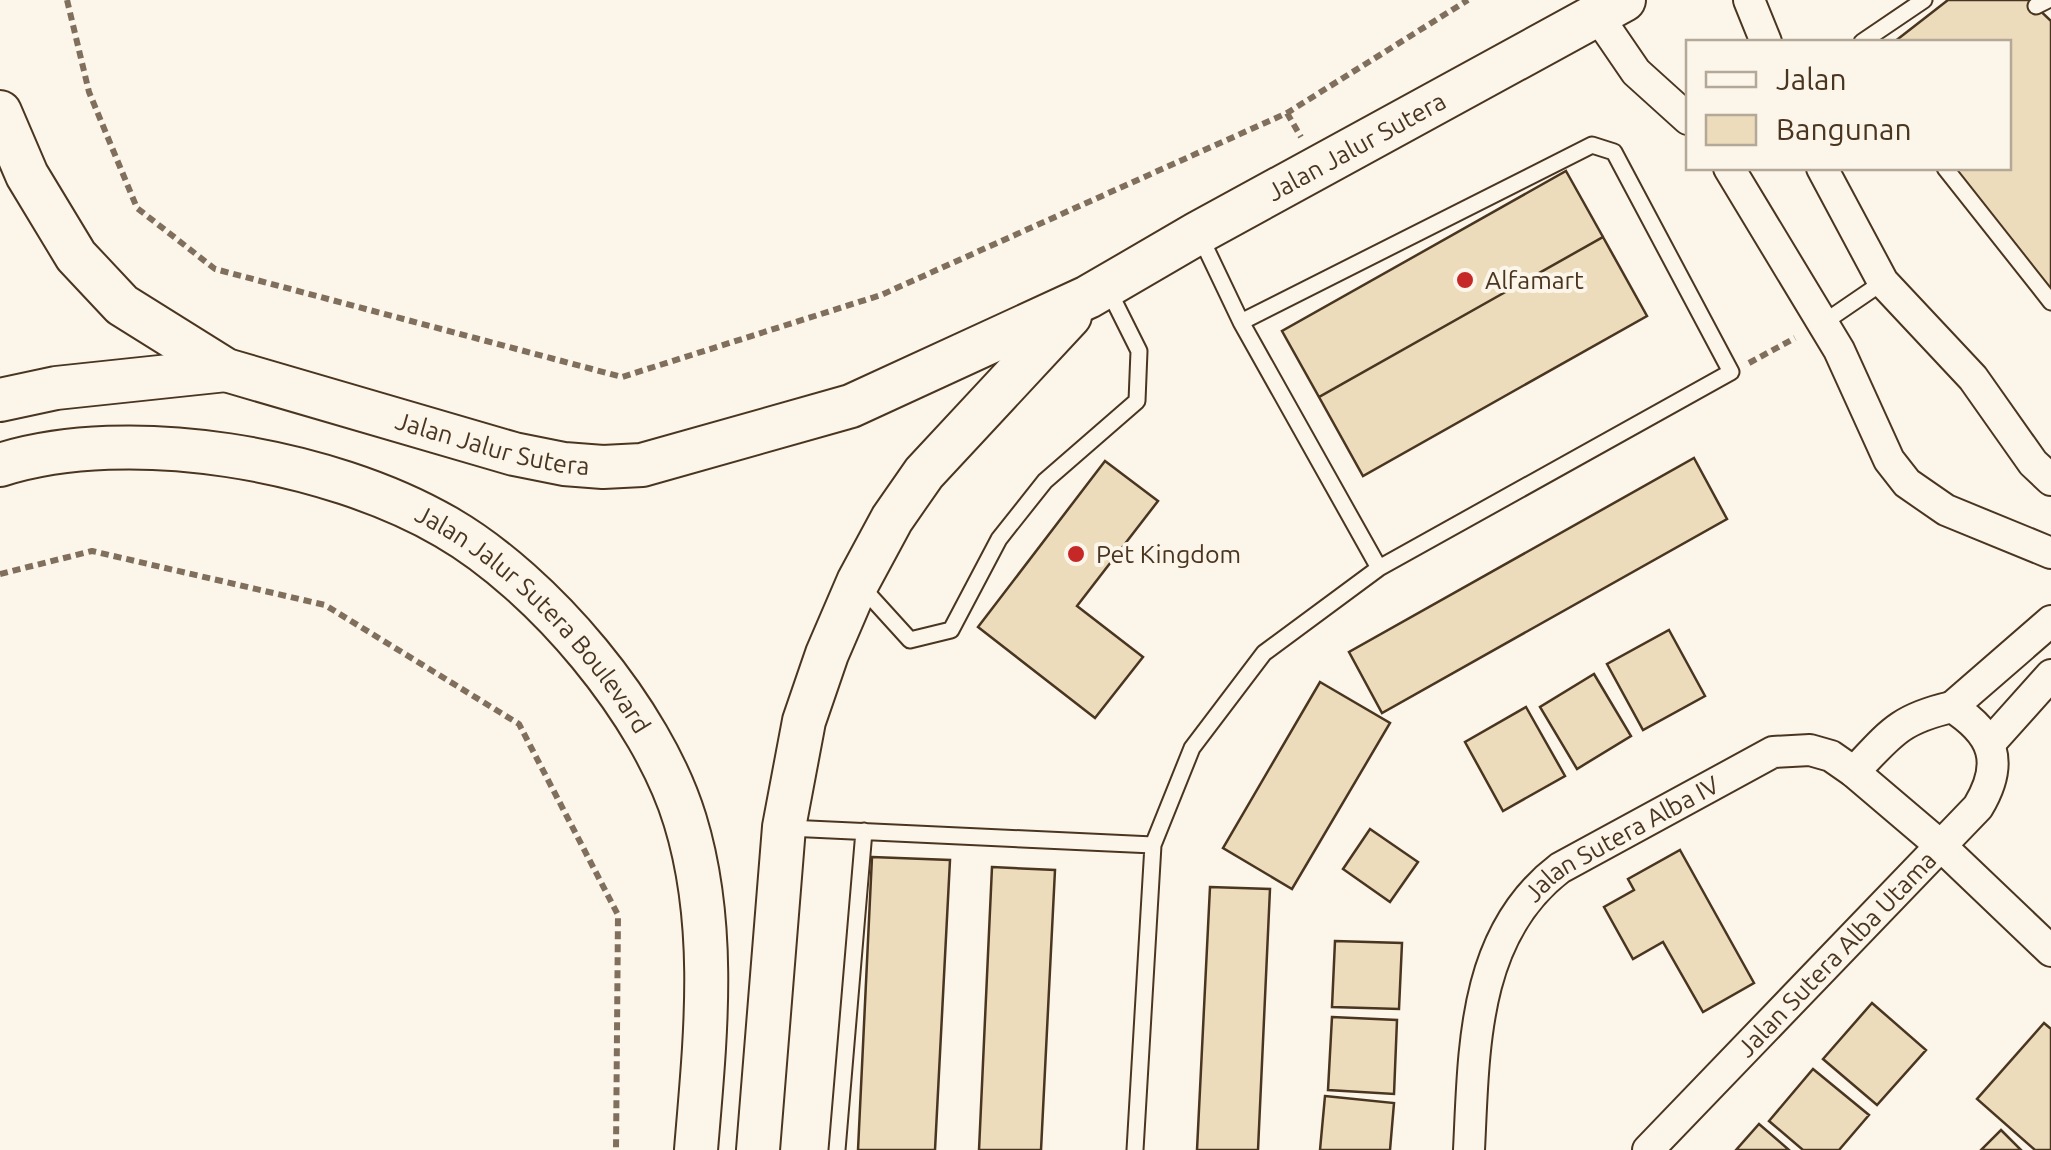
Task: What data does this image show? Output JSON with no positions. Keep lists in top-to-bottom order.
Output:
{
  "streets": {
    "main road": ["Jalan Jalur Sutera", "Jalan Jalur Sutera Boulevard"],
    "street": ["Jalan Sutera Alba IV", "Jalan Sutera Alba Utama"]
  },
  "crossings": [
    ["Jalan Sutera Alba IV", "Jalan Sutera Alba Utama"]
  ],
  "places": ["Alfamart", "Pet Kingdom"],
  "legend": ["Jalan", "Bangunan"]
}
